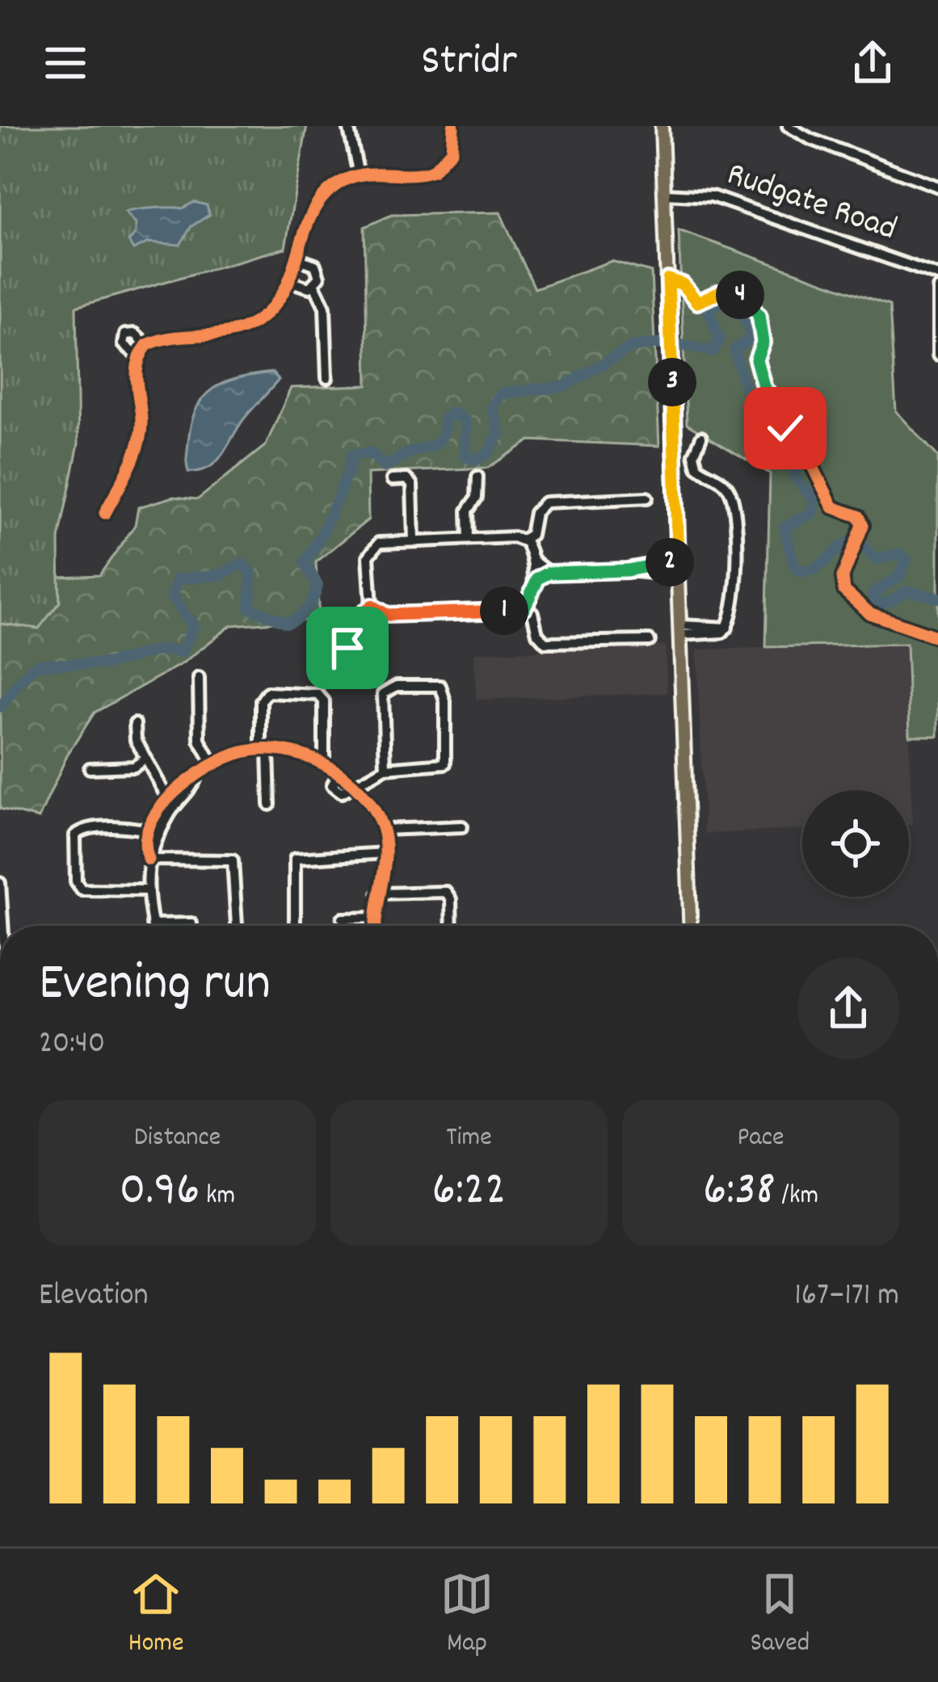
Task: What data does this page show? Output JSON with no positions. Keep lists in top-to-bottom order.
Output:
{
  "streets": {
    "street": ["Rudgate Road"]
  },
  "page": {
    "header": "Stridr",
    "pins": [
      "4",
      "3",
      "2",
      "1"
    ],
    "heading": ["Evening run", "20:40"],
    "stats": [
      ["Distance", "0.96 km"],
      ["Time", "6:22"],
      ["Pace", "6:38 /km"]
    ],
    "chart": ["Elevation", "167–171 m"],
    "tabs": ["Home", "Map", "Saved"]
  }
}
